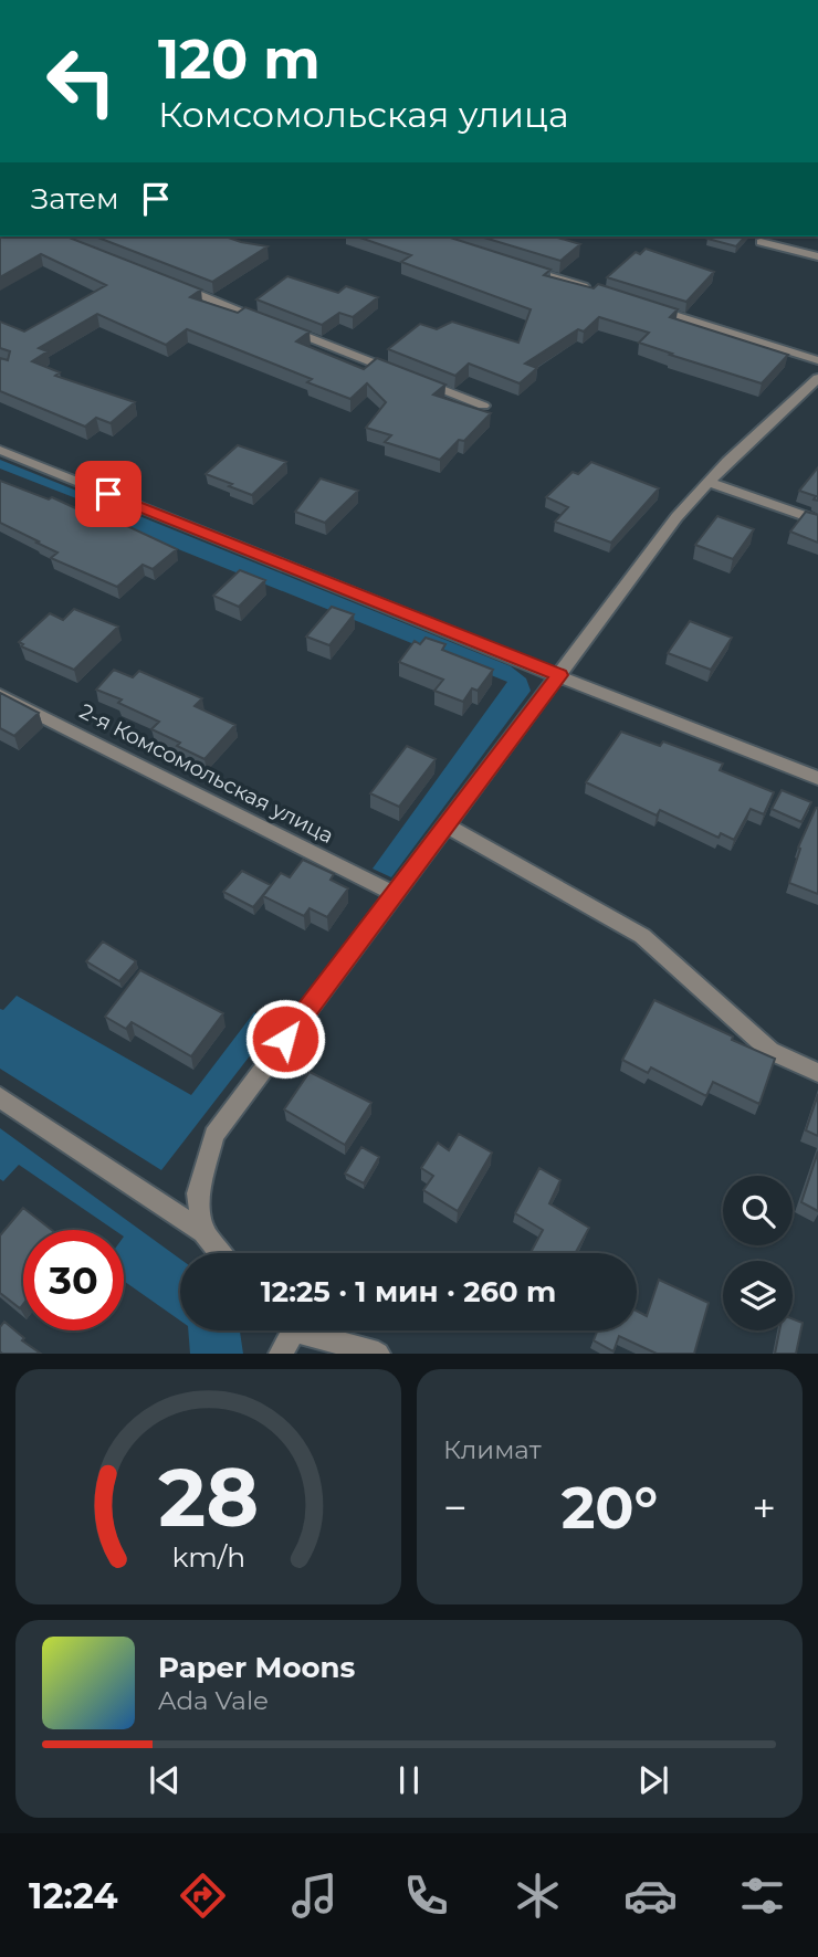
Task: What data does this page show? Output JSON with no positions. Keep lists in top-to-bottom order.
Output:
{
  "streets": {
    "street": ["2-я Комсомольская улица"]
  },
  "page": {
    "turn": ["120 m", "Комсомольская улица"],
    "then": "Затем",
    "limit": "30",
    "trip": "12:25 · 1 мин · 260 m",
    "tile": "Климат",
    "heat": ["−", "20°", "+"],
    "song": ["Paper Moons", "Ada Vale"],
    "tabs": "12:24",
    "gauge": ["28", "km/h"]
  }
}
